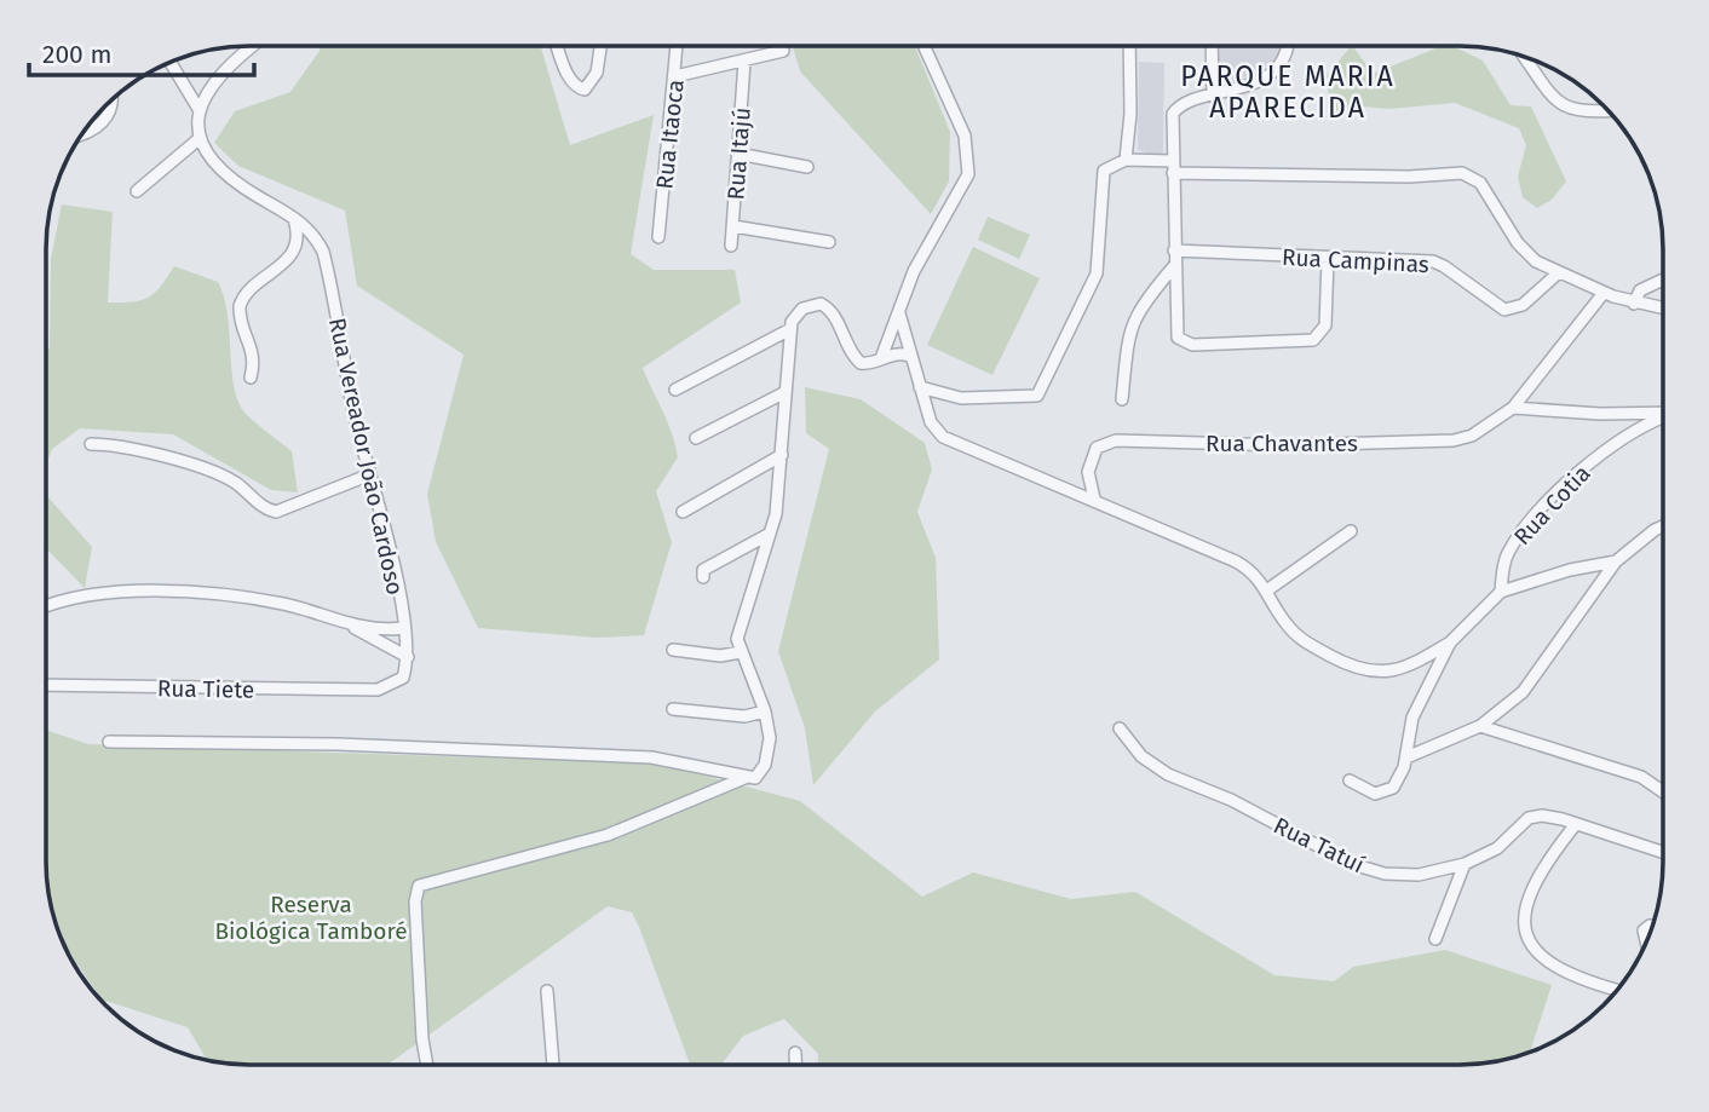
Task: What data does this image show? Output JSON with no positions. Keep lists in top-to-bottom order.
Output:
{
  "streets": {
    "street": [
      "Rua Itaoca",
      "Rua Itajú",
      "Rua Campinas",
      "Rua Chavantes",
      "Rua Vereador João Cardoso",
      "Rua Cotia",
      "Rua Tiete",
      "Rua Tatuí"
    ]
  },
  "crossings": [
    ["Rua Vereador João Cardoso", "Rua Tiete"]
  ],
  "districts": ["PARQUE MARIA APARECIDA"],
  "parks": ["Reserva Biológica Tamboré"],
  "scale_bar": "200 m"
}
